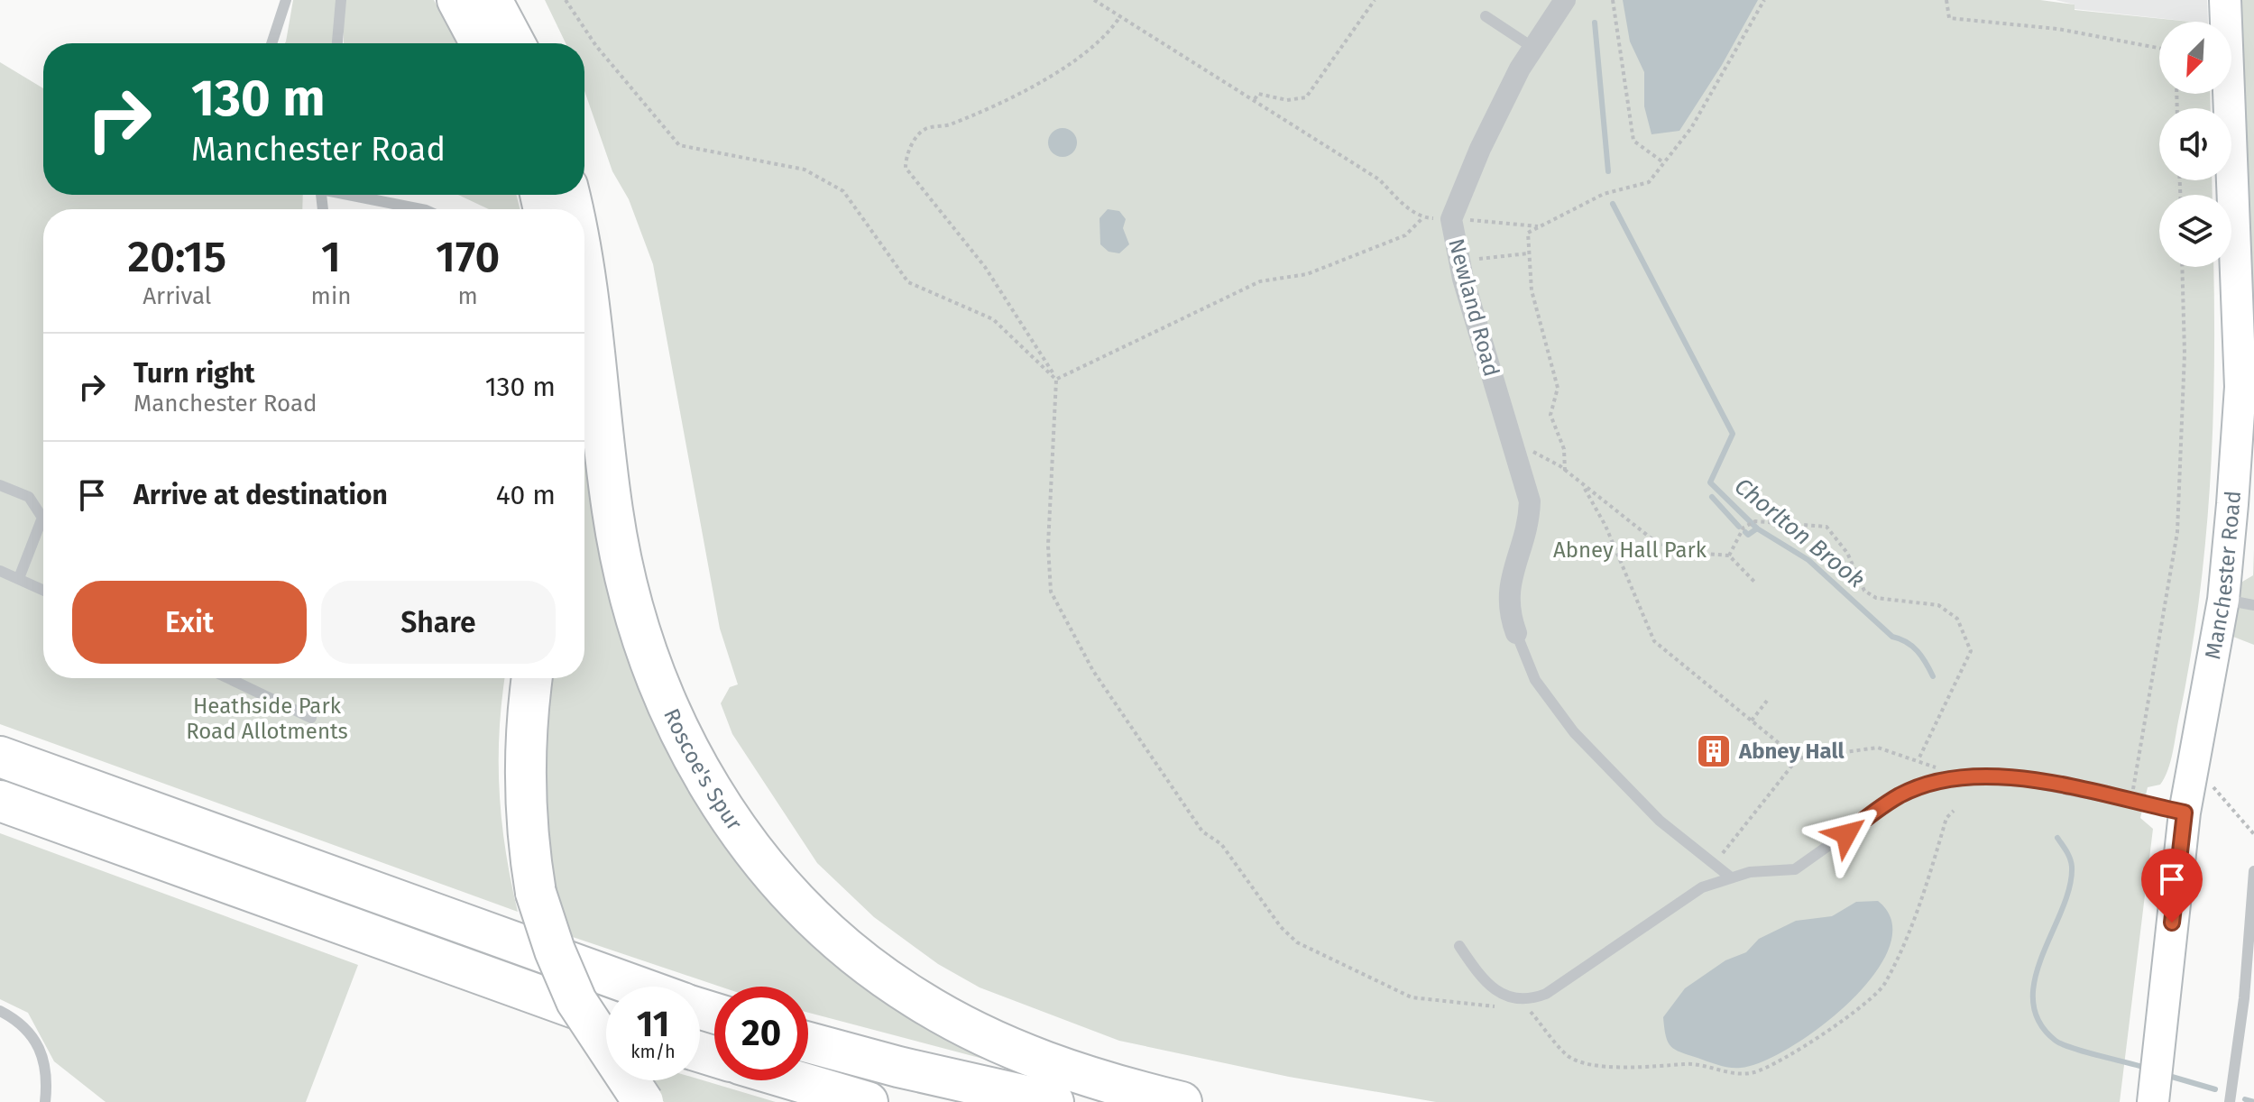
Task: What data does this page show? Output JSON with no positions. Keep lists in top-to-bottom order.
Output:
{
  "streets": {
    "highway": ["Roscoe's Spur"],
    "main road": ["Manchester Road"],
    "street": ["Newland Road"]
  },
  "water": ["Chorlton Brook"],
  "parks": ["Abney Hall Park", "Heathside Park Road Allotments"],
  "places": {
    "building": ["Abney Hall"]
  },
  "north": "bottom left",
  "page": {
    "turn": ["130 m", "Manchester Road"],
    "eta": [
      "20:15",
      "Arrival",
      "1",
      "min",
      "170",
      "m"
    ],
    "list": [
      {
        "name": "Turn right",
        "note": "Manchester Road",
        "value": "130 m"
      },
      {
        "name": "Arrive at destination",
        "value": "40 m"
      }
    ],
    "buttons": ["Exit", "Share"],
    "speed": "11 km/h",
    "limit": "20"
  }
}
